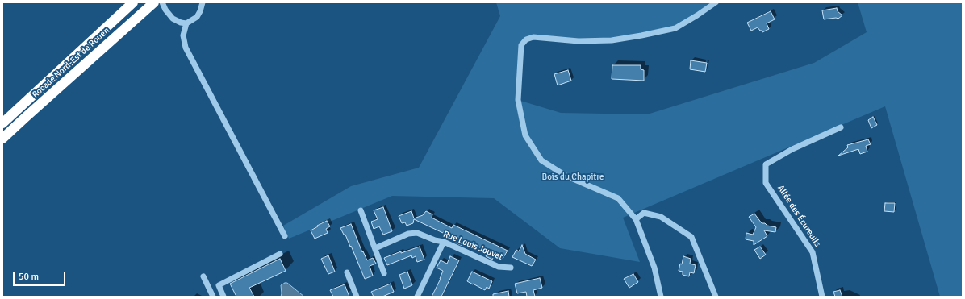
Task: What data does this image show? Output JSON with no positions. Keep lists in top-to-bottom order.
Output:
{
  "streets": {
    "highway": ["Rocade Nord-Est de Rouen"],
    "street": ["Allée des Écureuils", "Rue Louis Jouvet"]
  },
  "parks": ["Bois du Chapitre"],
  "scale_bar": "50 m"
}
